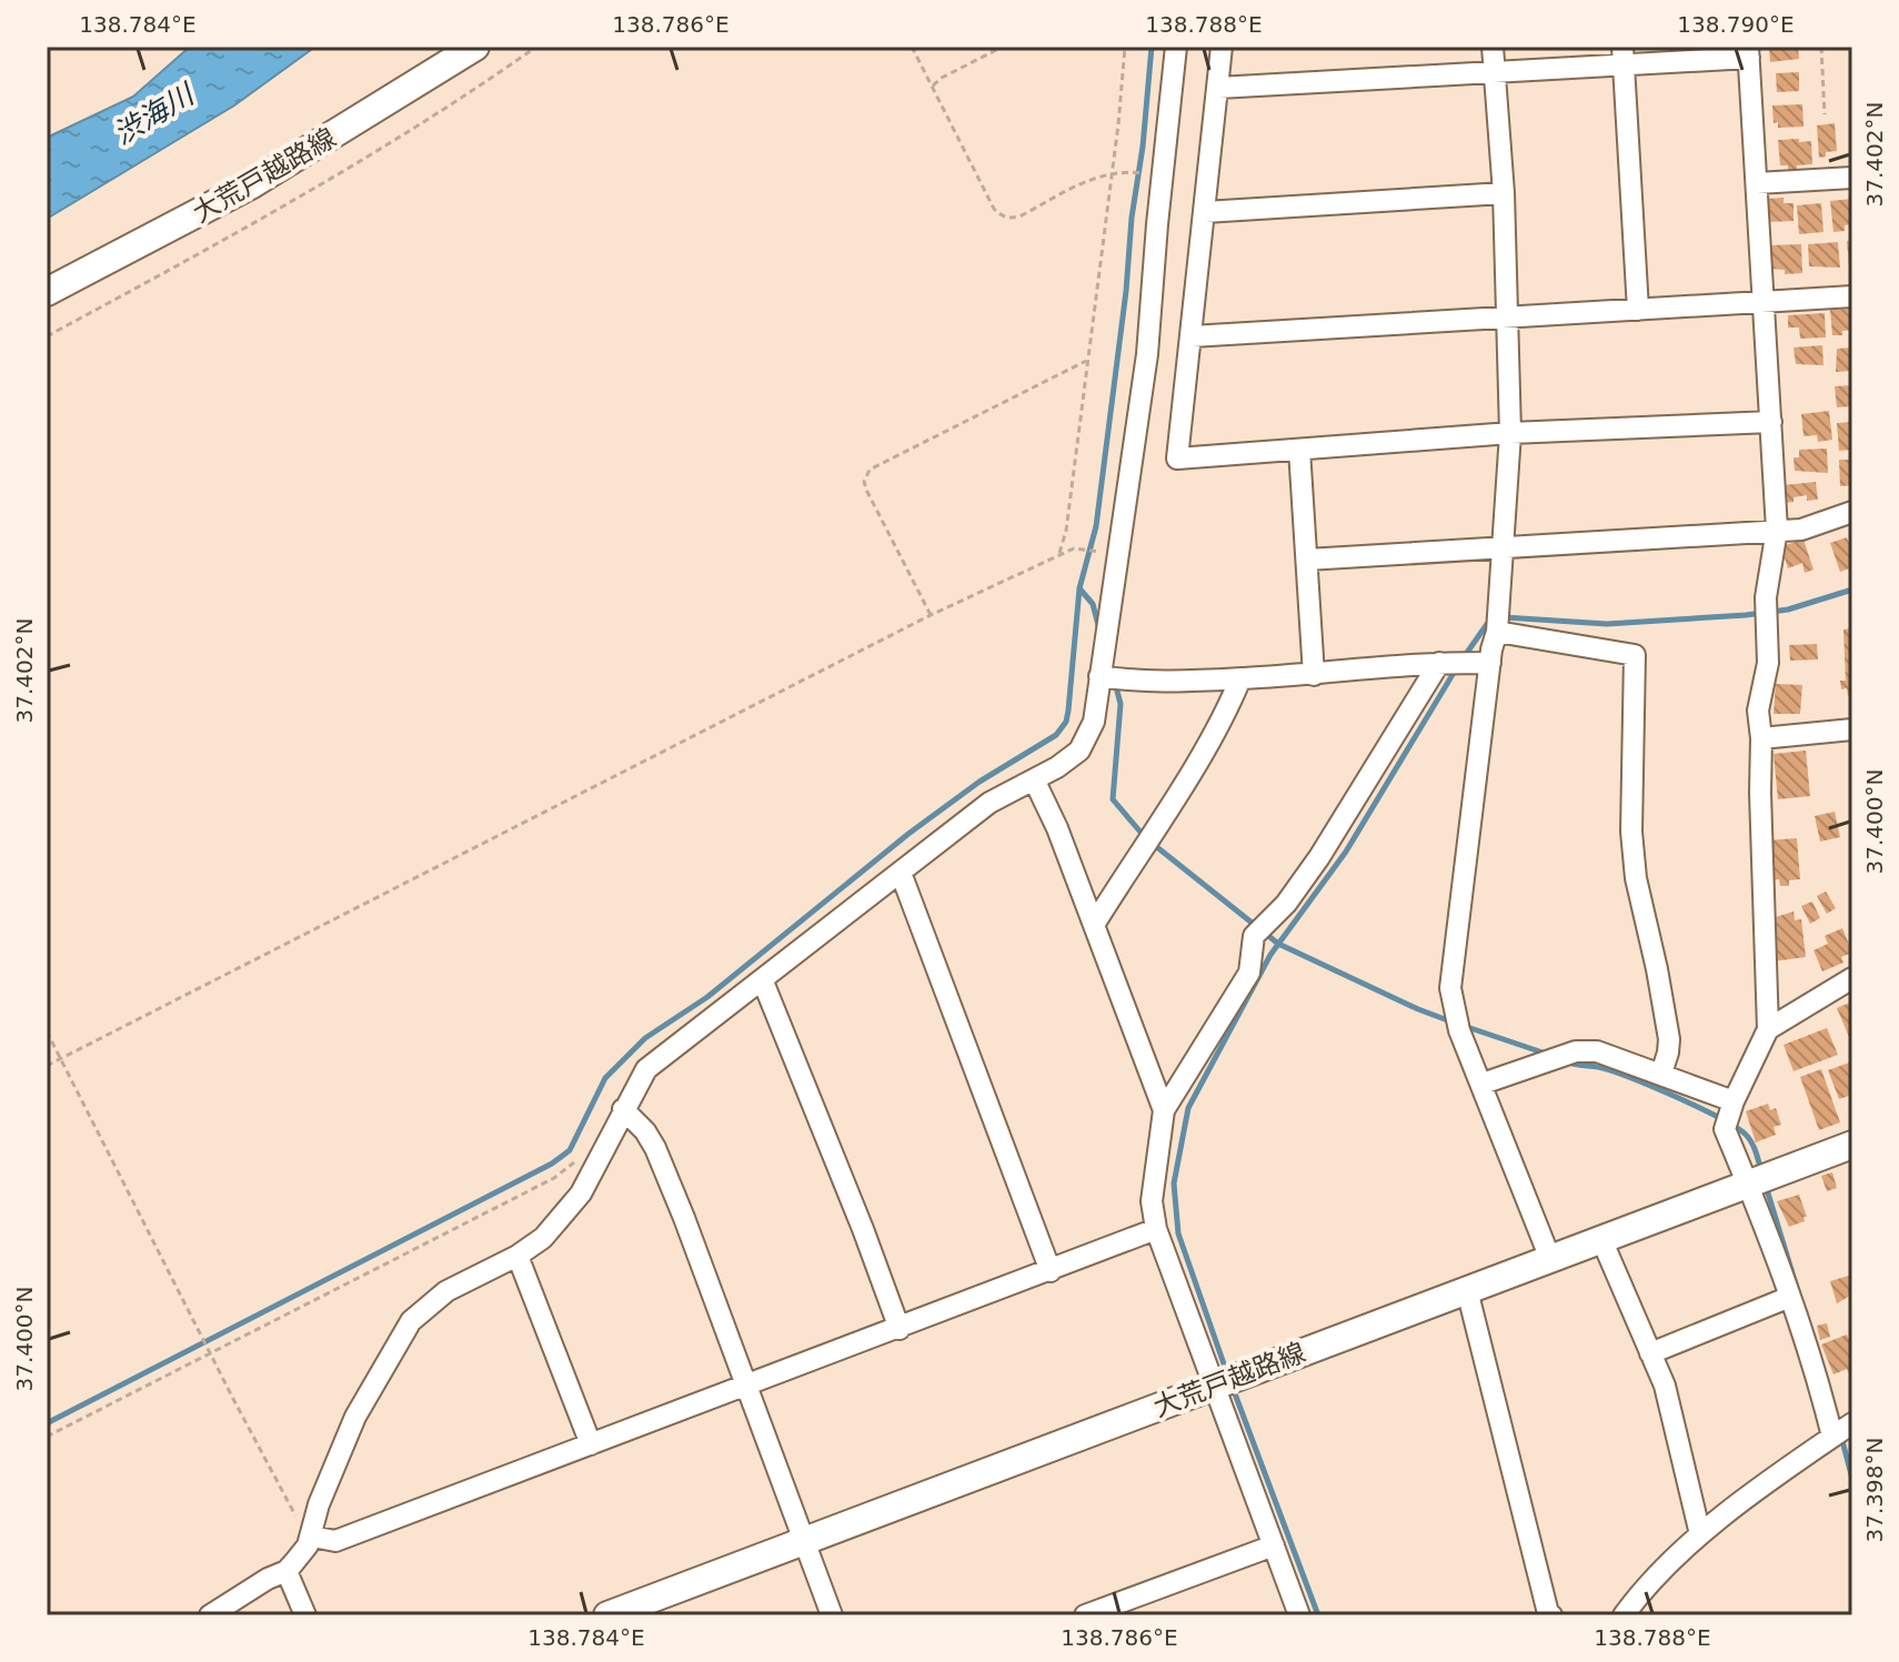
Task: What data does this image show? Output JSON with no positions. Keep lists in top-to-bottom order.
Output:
{
  "streets": {
    "main road": ["大荒戸越路線"]
  },
  "water": ["渋海川"],
  "coordinates": [
    "138.784°E",
    "138.786°E",
    "138.788°E",
    "138.790°E",
    "37.402°N",
    "37.400°N",
    "37.398°N"
  ]
}
